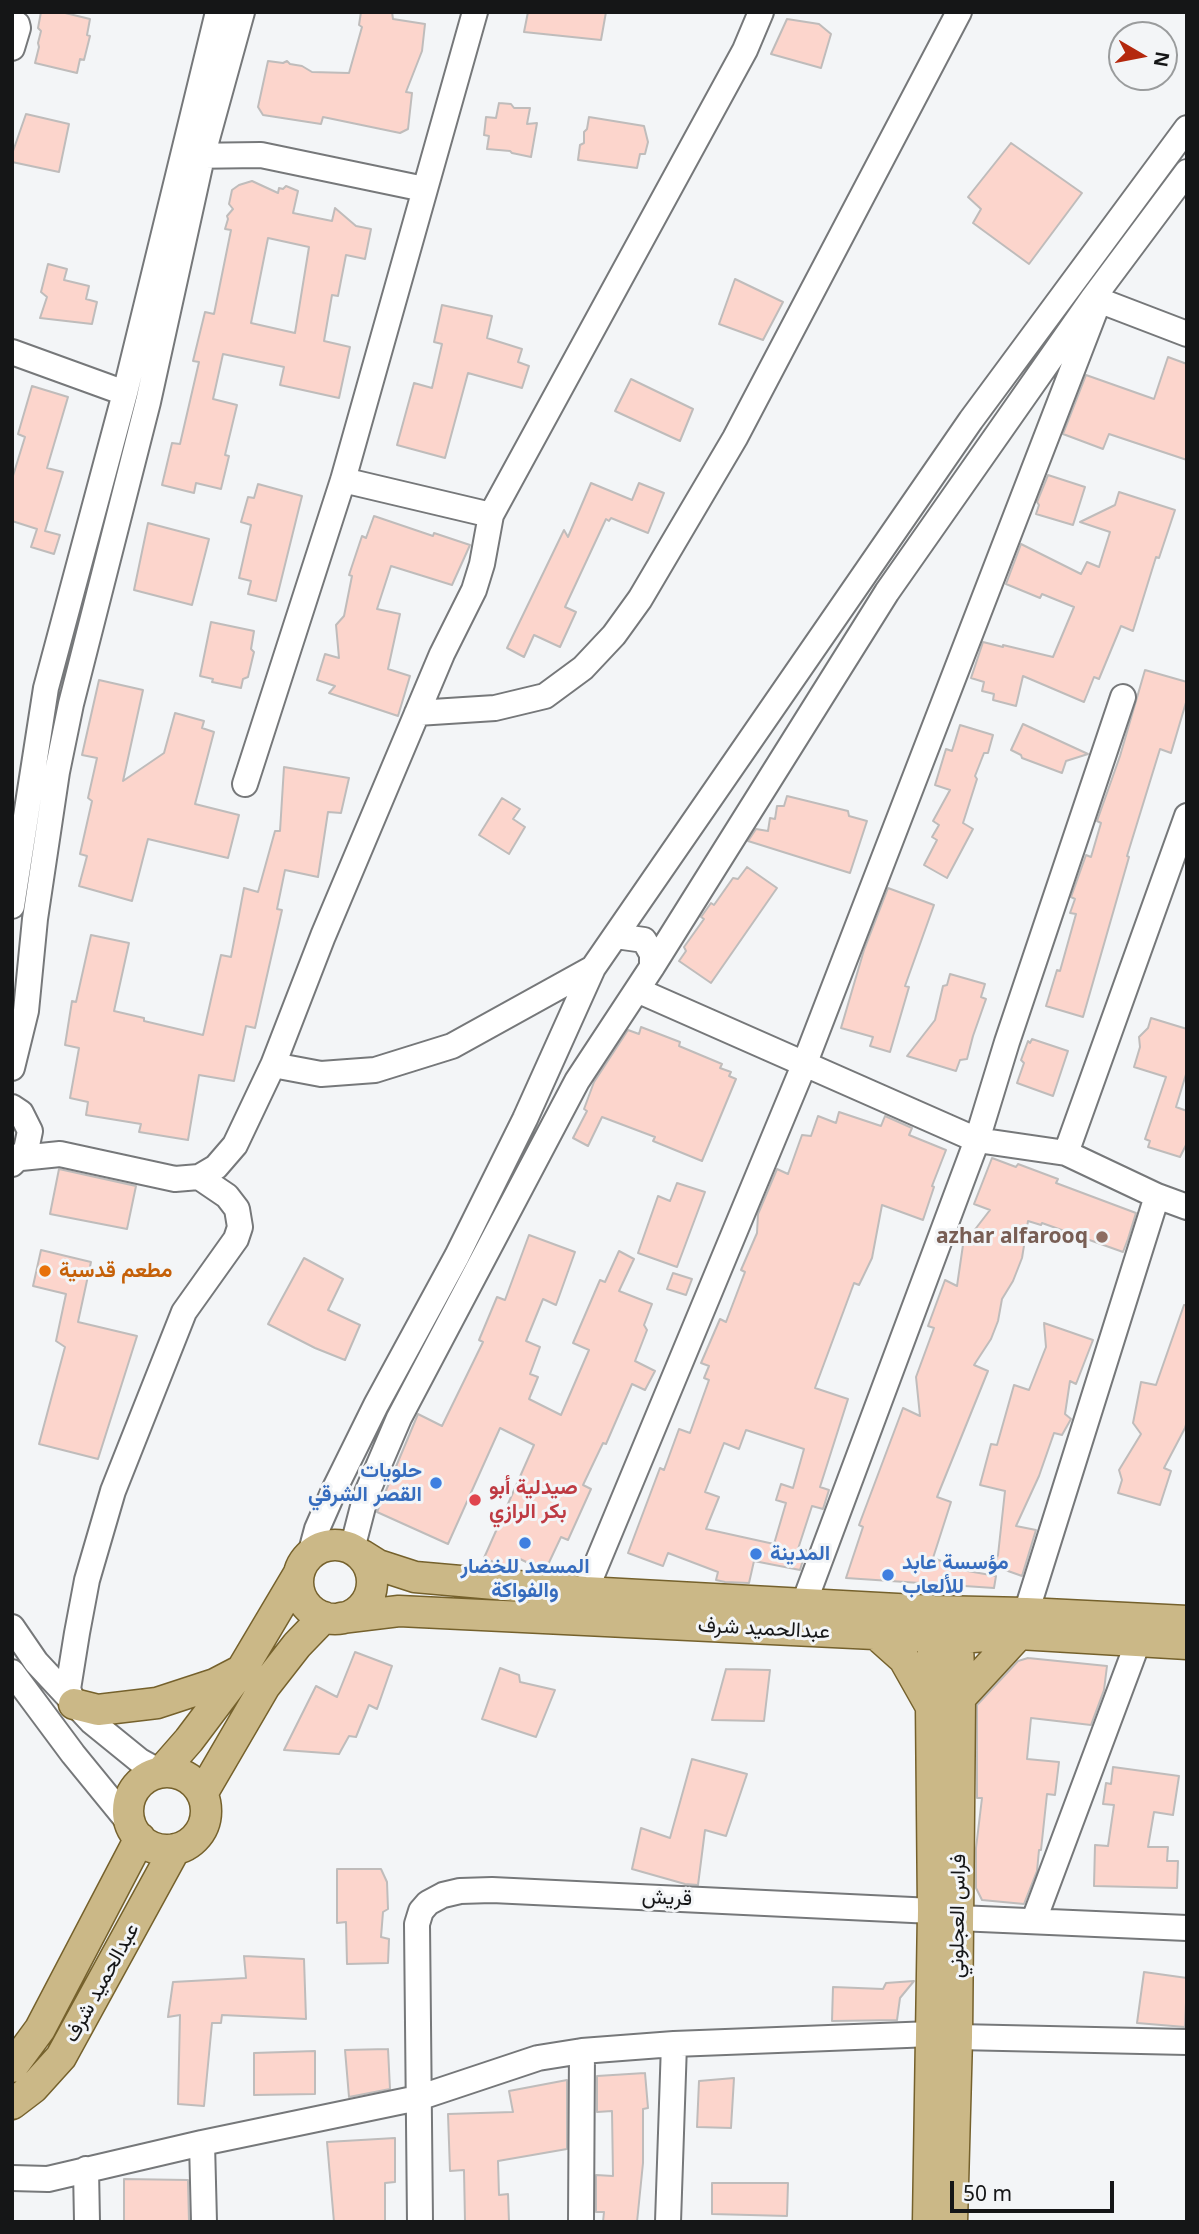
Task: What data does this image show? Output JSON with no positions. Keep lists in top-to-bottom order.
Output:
{
  "streets": {
    "main road": ["عبدالحميد شرف", "فراس العجلوني"],
    "street": ["قريش"]
  },
  "crossings": [
    ["عبدالحميد شرف", "فراس العجلوني"],
    ["قريش", "فراس العجلوني"]
  ],
  "places": [
    "azhar alfarooq",
    "مطعم قدسية",
    "حلويات القصر الشرقي",
    "صيدلية أبو بكر الرازي",
    "المسعد للخضار والفواكة",
    "المدينة",
    "مؤسسة عابد للألعاب"
  ],
  "scale_bar": "50 m",
  "north": "right"
}
